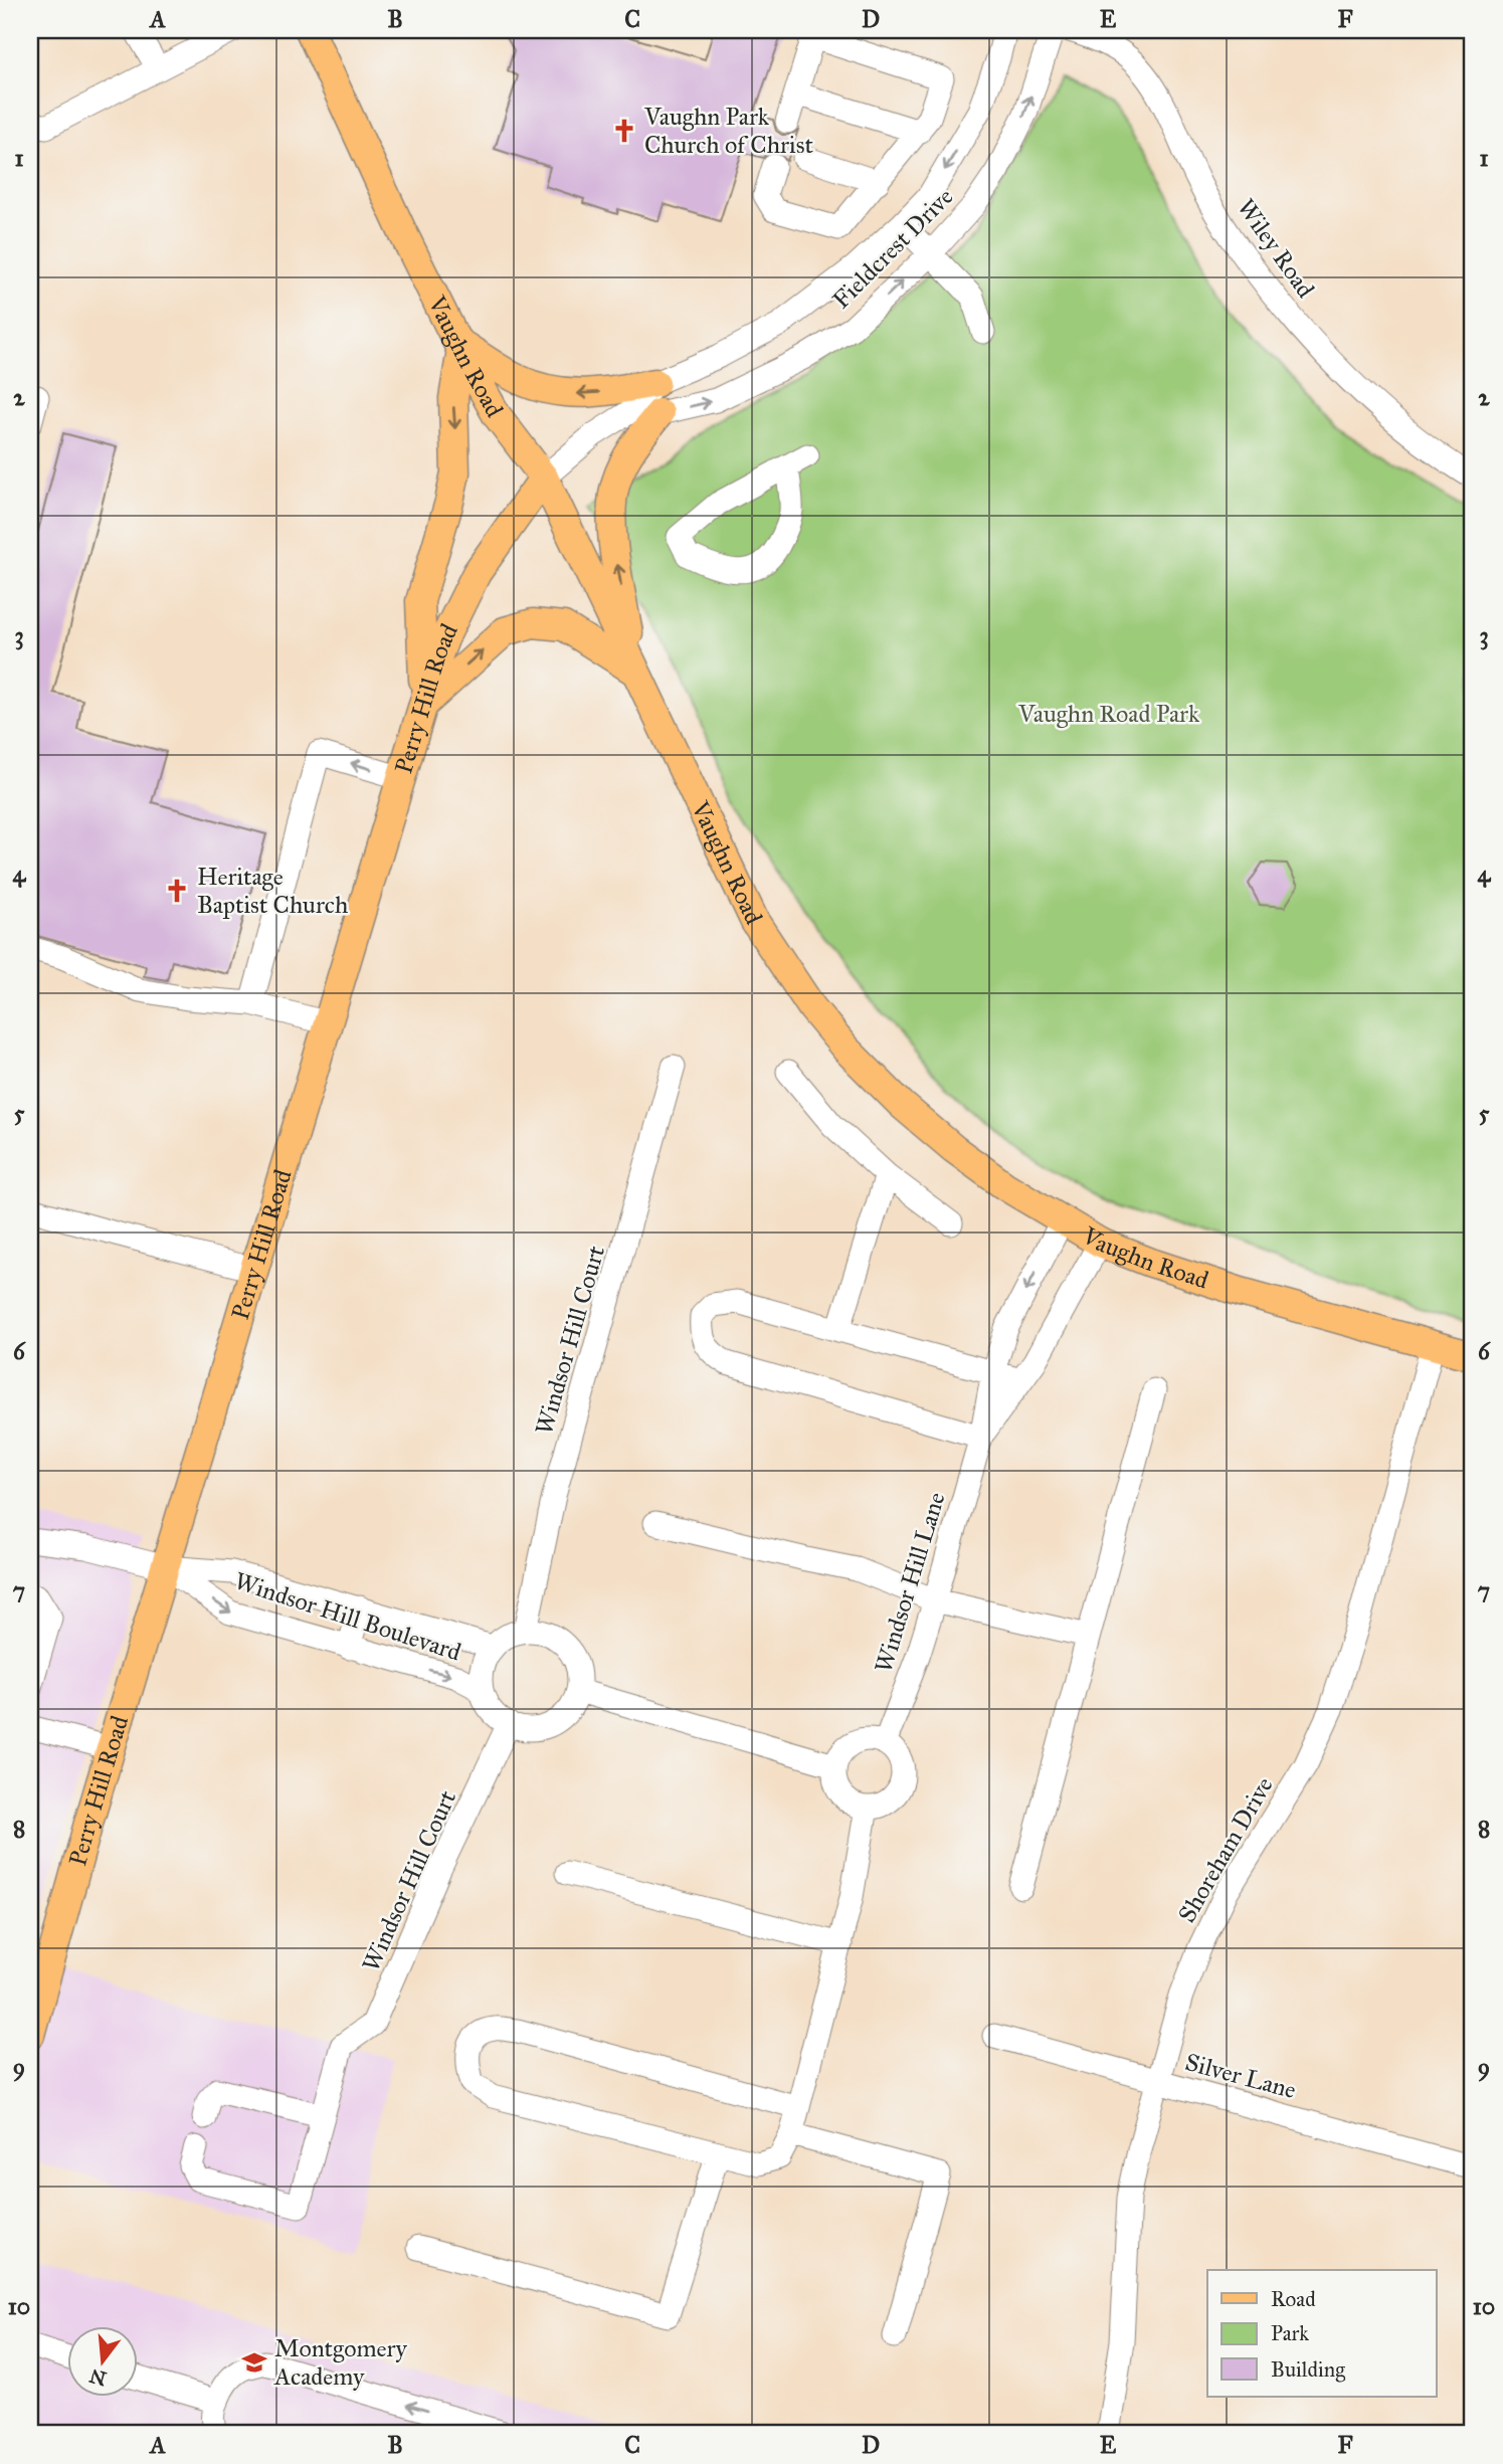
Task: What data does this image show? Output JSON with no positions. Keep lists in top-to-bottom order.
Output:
{
  "streets": {
    "main road": ["Vaughn Road", "Perry Hill Road"],
    "street": [
      "Fieldcrest Drive",
      "Wiley Road",
      "Windsor Hill Court",
      "Windsor Hill Lane",
      "Windsor Hill Boulevard",
      "Shoreham Drive",
      "Silver Lane"
    ]
  },
  "crossings": [
    ["Fieldcrest Drive", "Vaughn Road"],
    ["Fieldcrest Drive", "Perry Hill Road"],
    ["Vaughn Road", "Perry Hill Road"],
    ["Vaughn Road", "Windsor Hill Lane"],
    ["Vaughn Road", "Shoreham Drive"],
    ["Perry Hill Road", "Windsor Hill Boulevard"],
    ["Windsor Hill Court", "Windsor Hill Boulevard"],
    ["Shoreham Drive", "Silver Lane"]
  ],
  "parks": ["Vaughn Road Park"],
  "places": {
    "church": ["Vaughn Park Church of Christ", "Heritage Baptist Church"],
    "school or university": ["Montgomery Academy"]
  },
  "legend": ["Road", "Park", "Building"],
  "north": "bottom",
  "grid": {
    "columns": [
      "A",
      "B",
      "C",
      "D",
      "E",
      "F"
    ],
    "rows": [
      "1",
      "2",
      "3",
      "4",
      "5",
      "6",
      "7",
      "8",
      "9",
      "10"
    ]
  }
}
